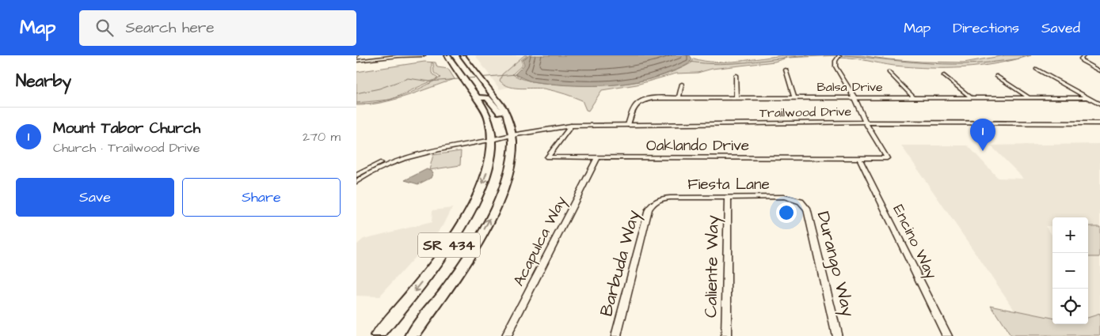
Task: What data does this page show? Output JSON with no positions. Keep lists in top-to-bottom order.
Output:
{
  "streets": {
    "main road": ["SR 434"],
    "street": [
      "Balsa Drive",
      "Trailwood Drive",
      "Oaklando Drive",
      "Fiesta Lane",
      "Acapulca Way",
      "Encino Way",
      "Barbuda Way",
      "Durango Way",
      "Caliente Way"
    ]
  },
  "crossings": [
    ["Balsa Drive", "Trailwood Drive"],
    ["Trailwood Drive", "Oaklando Drive"],
    ["Trailwood Drive", "SR 434"],
    ["Oaklando Drive", "Acapulca Way"],
    ["Oaklando Drive", "Encino Way"],
    ["Fiesta Lane", "Barbuda Way"],
    ["Fiesta Lane", "Durango Way"],
    ["Fiesta Lane", "Caliente Way"]
  ],
  "page": {
    "header": "Map",
    "search": "Search here",
    "nav": ["Map", "Directions", "Saved"],
    "heading": "Nearby",
    "list": [
      {
        "mark": "1",
        "name": "Mount Tabor Church",
        "note": "Church · Trailwood Drive",
        "value": "270 m"
      }
    ],
    "pins": "1",
    "buttons": ["Save", "Share"],
    "map_buttons": ["+", "−"]
  }
}
